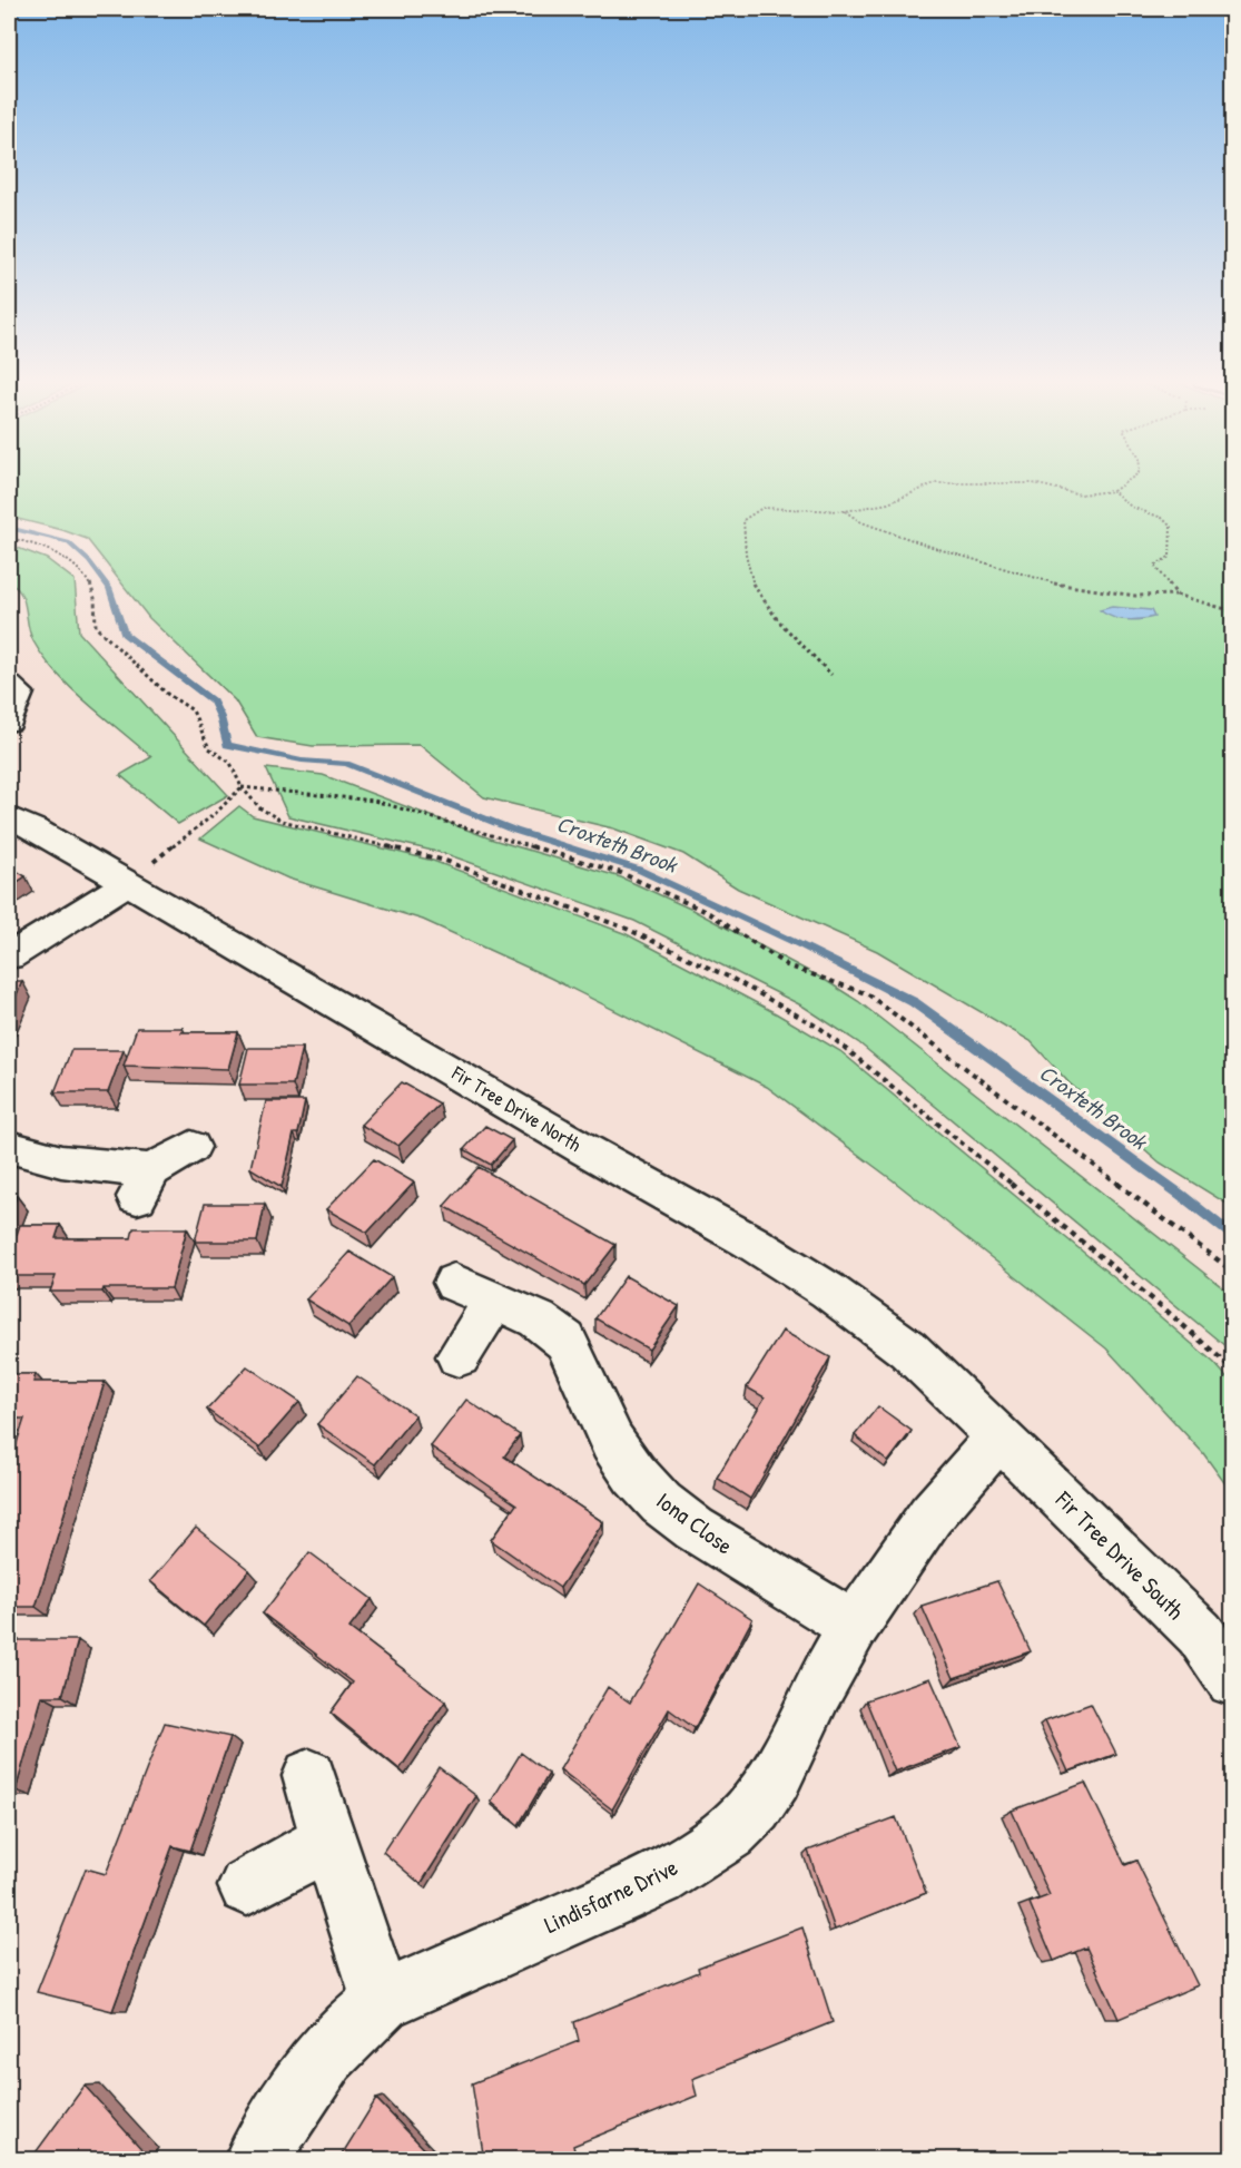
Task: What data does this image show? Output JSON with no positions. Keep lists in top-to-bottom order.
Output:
{
  "streets": {
    "main road": [
      "Fir Tree Drive North",
      "Iona Close",
      "Fir Tree Drive South",
      "Lindisfarne Drive"
    ]
  },
  "crossings": [
    ["Fir Tree Drive North", "Fir Tree Drive South"],
    ["Fir Tree Drive North", "Lindisfarne Drive"],
    ["Iona Close", "Lindisfarne Drive"],
    ["Fir Tree Drive South", "Lindisfarne Drive"]
  ],
  "water": ["Croxteth Brook"]
}
